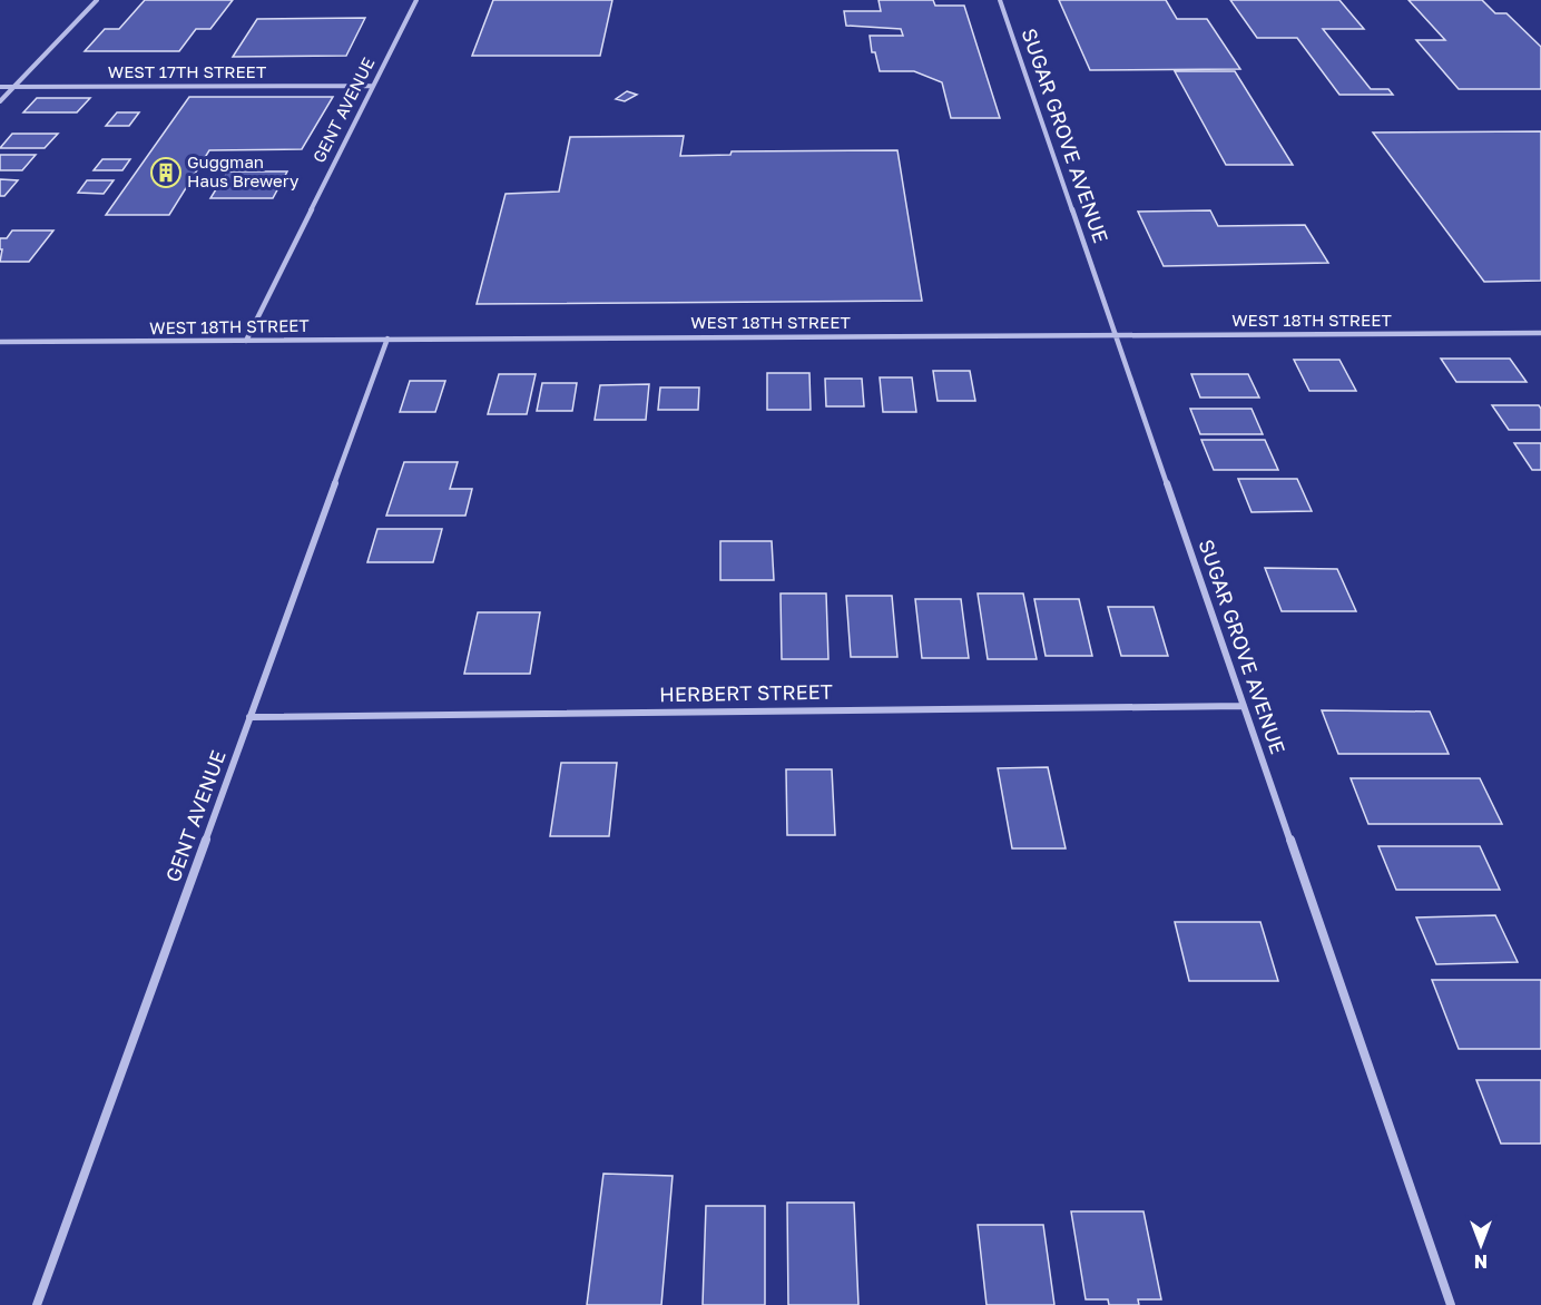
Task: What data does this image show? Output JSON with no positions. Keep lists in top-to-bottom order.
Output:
{
  "streets": {
    "street": [
      "WEST 17TH STREET",
      "GENT AVENUE",
      "SUGAR GROVE AVENUE",
      "WEST 18TH STREET",
      "HERBERT STREET"
    ]
  },
  "crossings": [
    ["WEST 17TH STREET", "GENT AVENUE"],
    ["GENT AVENUE", "WEST 18TH STREET"],
    ["GENT AVENUE", "HERBERT STREET"],
    ["SUGAR GROVE AVENUE", "WEST 18TH STREET"],
    ["SUGAR GROVE AVENUE", "HERBERT STREET"]
  ],
  "places": {
    "building": ["Guggman Haus Brewery"]
  },
  "north": "bottom"
}
